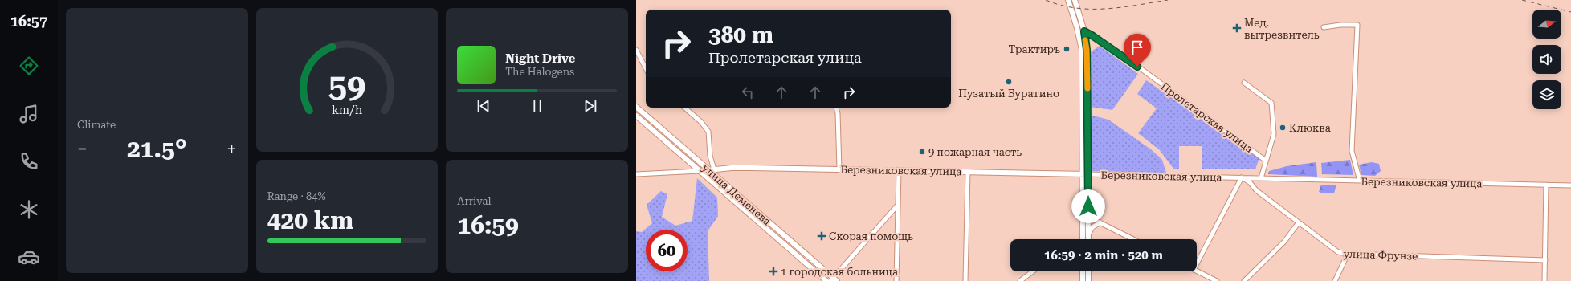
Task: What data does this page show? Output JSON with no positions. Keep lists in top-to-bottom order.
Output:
{
  "streets": {
    "main road": ["Березниковская улица", "улица Деменева"],
    "street": ["Пролетарская улица", "улица Фрунзе"]
  },
  "crossings": [
    ["Березниковская улица", "улица Деменева"],
    ["Березниковская улица", "улица Фрунзе"]
  ],
  "places": {
    "health": ["Мед. вытрезвитель", "Скорая помощь", "1 городская больница"],
    "other": [
      "Трактиръ",
      "Пузатый Буратино",
      "Клюква",
      "9 пожарная часть"
    ]
  },
  "north": "right",
  "page": {
    "tabs": "16:57",
    "tile": [
      "Climate",
      ["Range · 84%", "420 km"],
      ["Arrival", "16:59"]
    ],
    "turn": ["380 m", "Пролетарская улица"],
    "song": ["Night Drive", "The Halogens"],
    "heat": ["−", "21.5°", "+"],
    "limit": "60",
    "trip": "16:59 · 2 min · 520 m",
    "gauge": ["59", "km/h"]
  }
}
